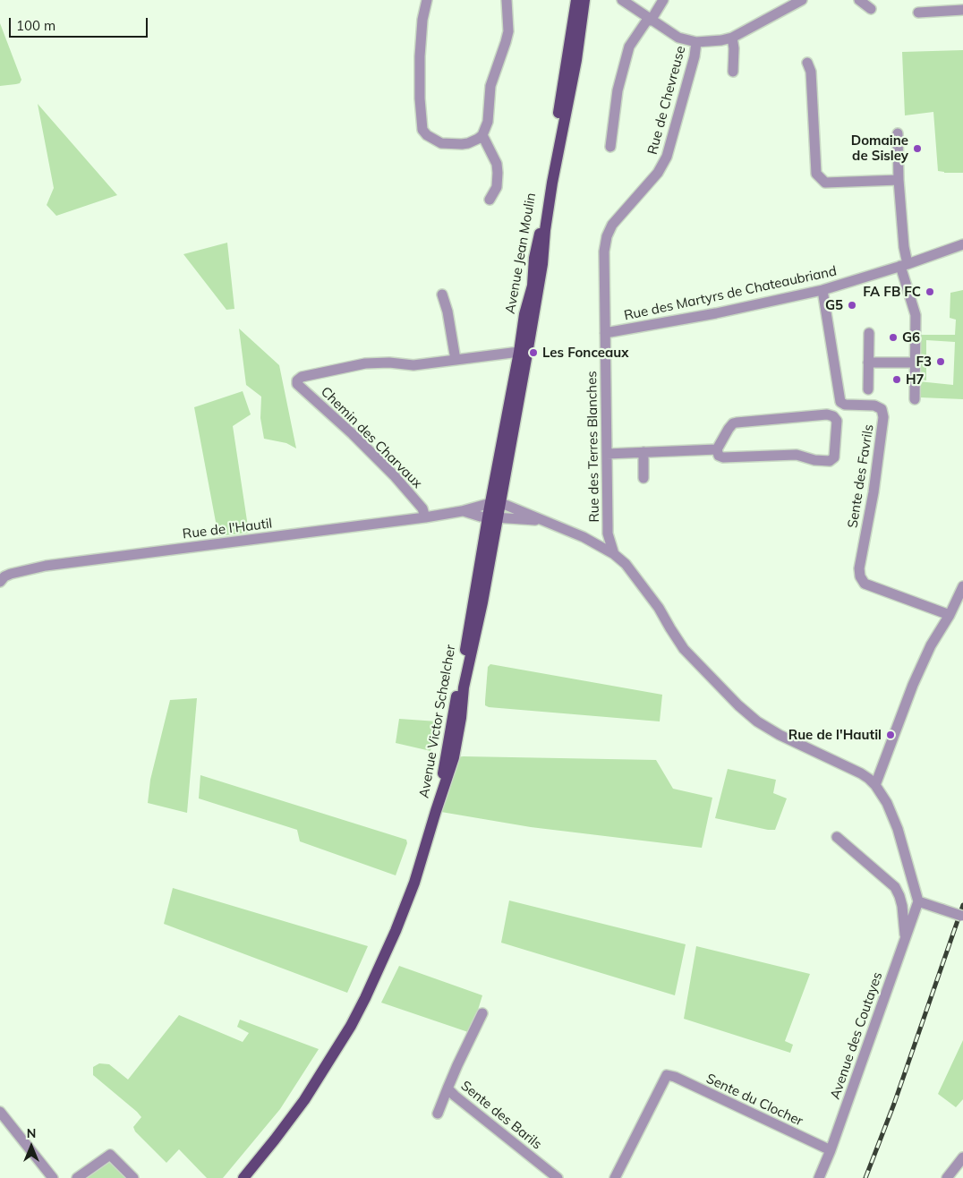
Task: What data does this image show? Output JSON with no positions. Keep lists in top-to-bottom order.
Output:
{
  "streets": {
    "main road": ["Avenue Jean Moulin", "Avenue Victor Schœlcher"],
    "street": [
      "Rue de Chevreuse",
      "Rue des Martyrs de Chateaubriand",
      "Chemin des Charvaux",
      "Rue des Terres Blanches",
      "Sente des Favrils",
      "Rue de l'Hautil",
      "Avenue des Coutayes",
      "Sente du Clocher",
      "Sente des Barils"
    ]
  },
  "crossings": [
    ["Rue de Chevreuse", "Rue des Martyrs de Chateaubriand"],
    ["Rue de Chevreuse", "Rue des Terres Blanches"],
    ["Avenue Jean Moulin", "Rue de l'Hautil"],
    ["Avenue Jean Moulin", "Avenue Victor Schœlcher"],
    ["Rue des Martyrs de Chateaubriand", "Rue des Terres Blanches"],
    ["Rue des Martyrs de Chateaubriand", "Sente des Favrils"],
    ["Chemin des Charvaux", "Rue de l'Hautil"],
    ["Rue des Terres Blanches", "Rue de l'Hautil"],
    ["Rue de l'Hautil", "Avenue Victor Schœlcher"],
    ["Rue de l'Hautil", "Avenue des Coutayes"],
    ["Avenue des Coutayes", "Sente du Clocher"]
  ],
  "places": [
    "Domaine de Sisley",
    "FA FB FC",
    "G5",
    "G6",
    "Les Fonceaux",
    "F3",
    "H7",
    "Rue de l'Hautil"
  ],
  "scale_bar": "100 m",
  "north": "top"
}
